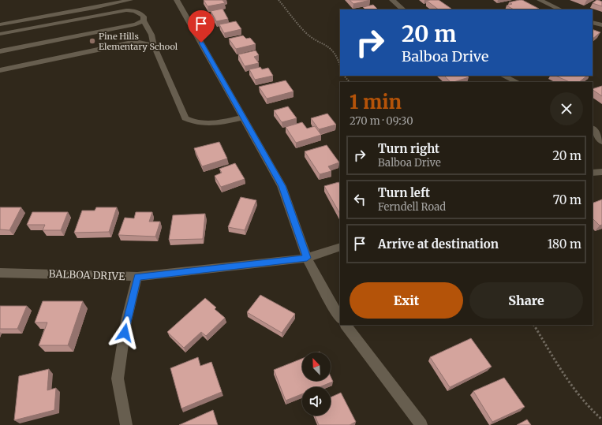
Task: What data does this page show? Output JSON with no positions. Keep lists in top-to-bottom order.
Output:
{
  "streets": {
    "street": ["BALBOA DRIVE"]
  },
  "places": ["Pine Hills Elementary School"],
  "north": "top left",
  "page": {
    "turn": ["20 m", "Balboa Drive"],
    "heading": ["1 min", "270 m · 09:30"],
    "list": [
      {
        "name": "Turn right",
        "note": "Balboa Drive",
        "value": "20 m"
      },
      {
        "name": "Turn left",
        "note": "Ferndell Road",
        "value": "70 m"
      },
      {
        "name": "Arrive at destination",
        "value": "180 m"
      }
    ],
    "buttons": ["Exit", "Share"]
  }
}
